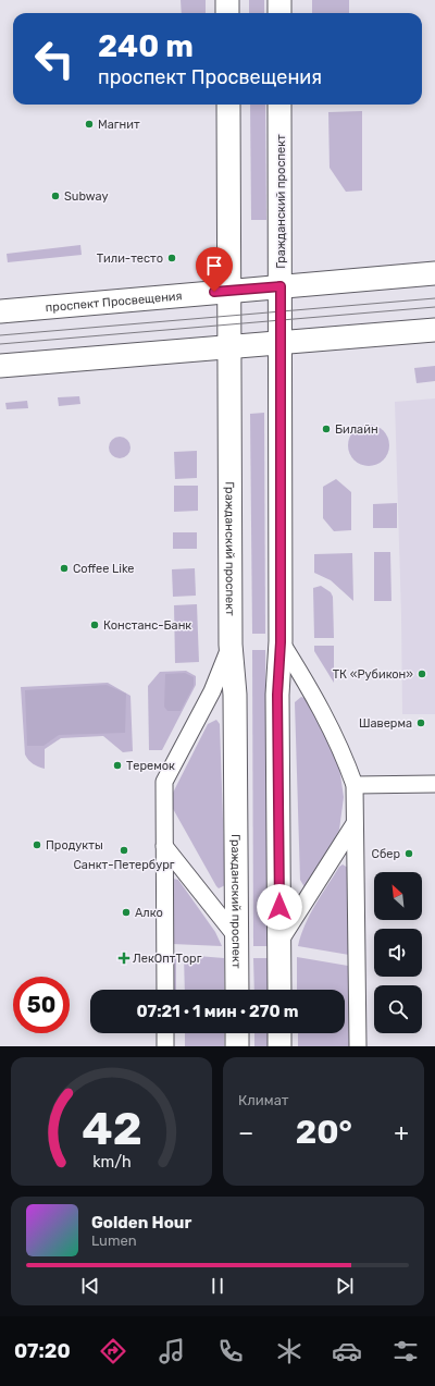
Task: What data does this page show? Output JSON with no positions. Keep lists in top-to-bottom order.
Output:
{
  "streets": {
    "main road": ["Гражданский проспект", "проспект Просвещения"]
  },
  "crossings": [
    ["Гражданский проспект", "проспект Просвещения"]
  ],
  "places": {
    "other": [
      "Магнит",
      "Subway",
      "Тили-тесто",
      "Билайн",
      "Coffee Like",
      "Констанс-Банк",
      "ТК «Рубикон»",
      "Шаверма",
      "Теремок",
      "Продукты",
      "Санкт-Петербург",
      "Сбер",
      "Алко"
    ],
    "health": ["ЛекОптТорг"]
  },
  "north": "top left",
  "page": {
    "turn": ["240 m", "проспект Просвещения"],
    "limit": "50",
    "trip": "07:21 · 1 мин · 270 m",
    "tile": "Климат",
    "heat": ["−", "20°", "+"],
    "song": ["Golden Hour", "Lumen"],
    "tabs": "07:20",
    "gauge": ["42", "km/h"]
  }
}
